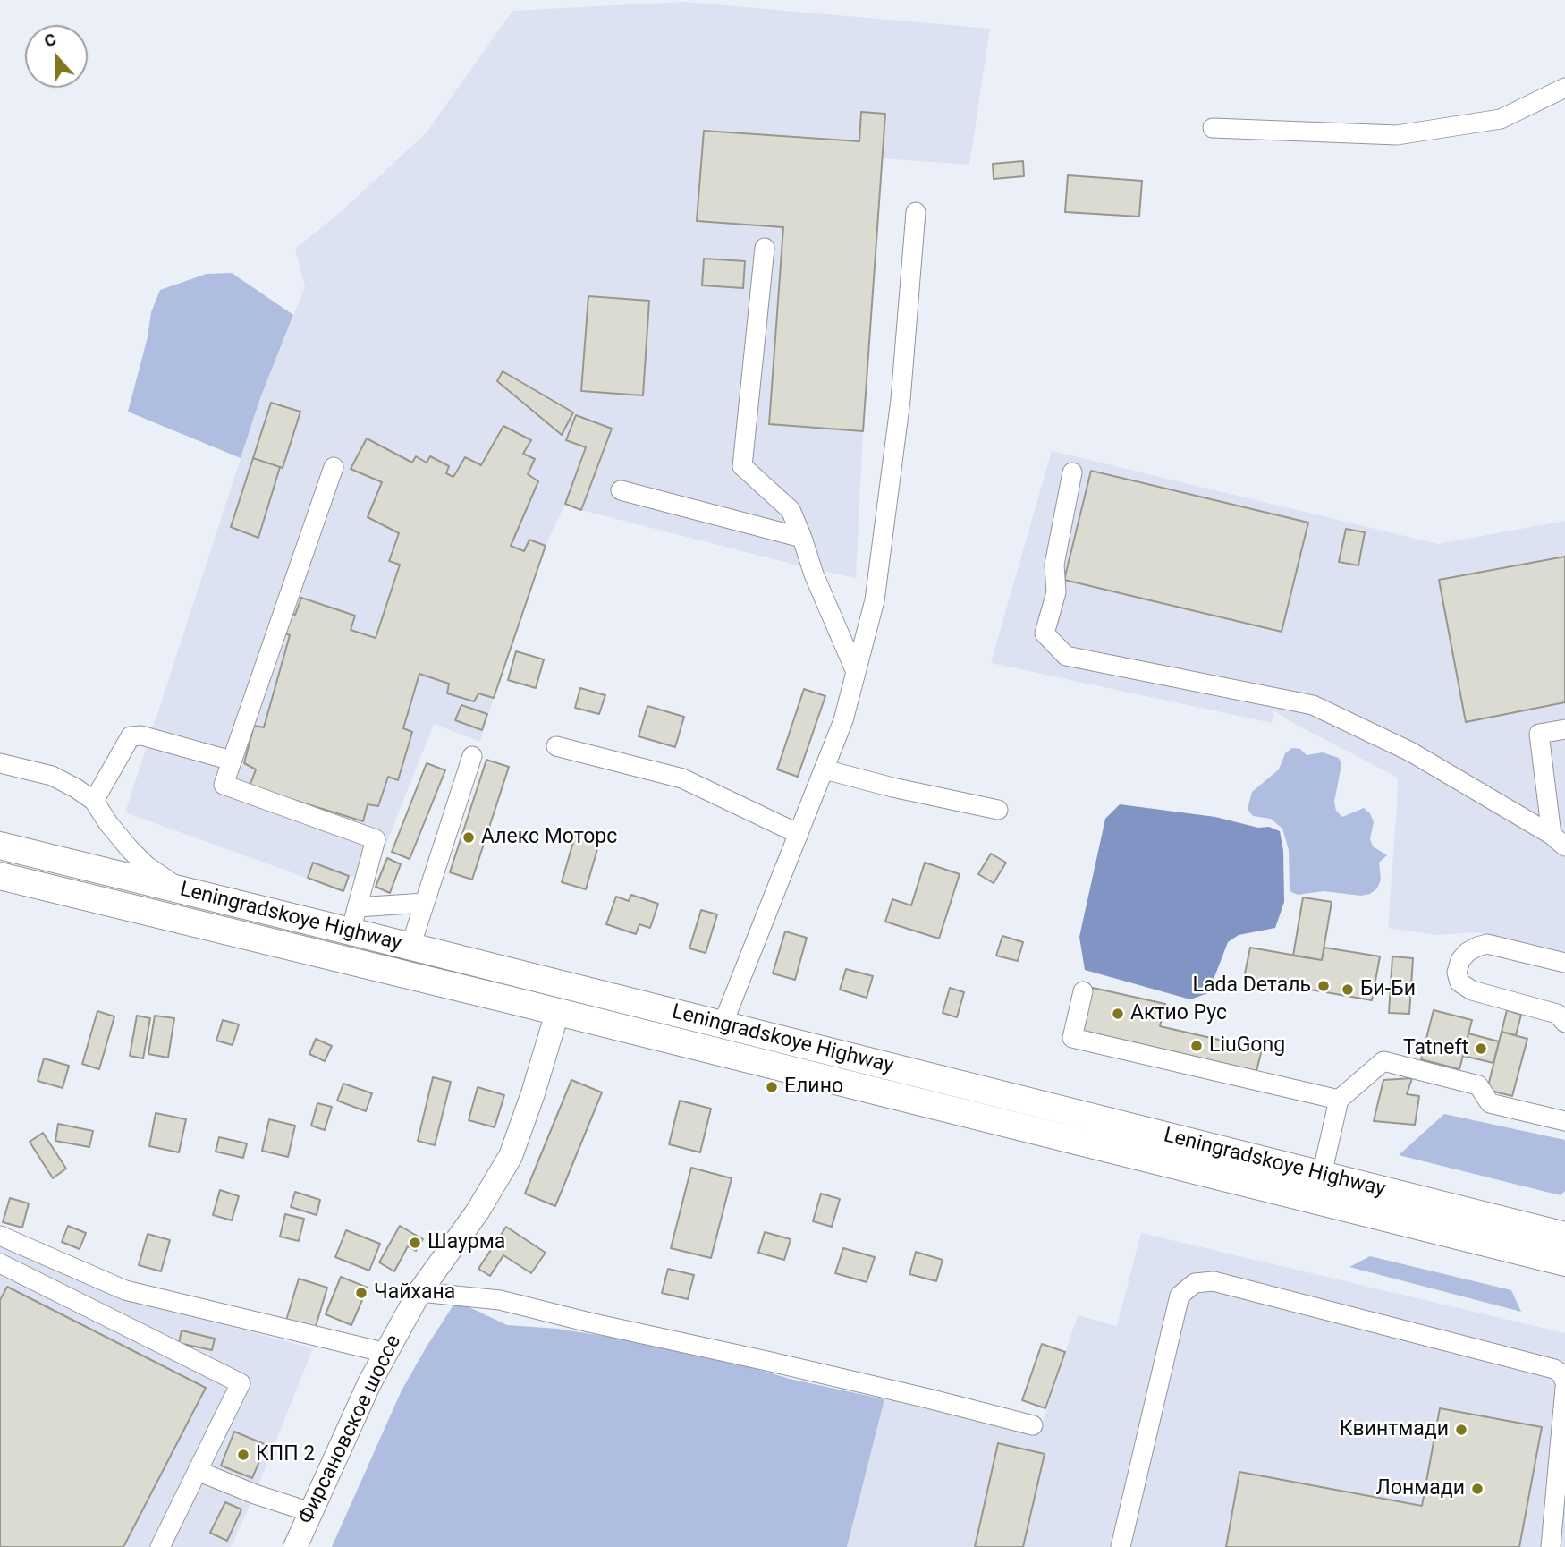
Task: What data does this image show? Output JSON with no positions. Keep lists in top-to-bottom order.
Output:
{
  "streets": {
    "highway": ["Leningradskoye Highway"],
    "main road": ["Фирсановское шоссе"]
  },
  "crossings": [
    ["Leningradskoye Highway", "Фирсановское шоссе"]
  ],
  "places": [
    "Алекс Моторс",
    "Lada Dеталь",
    "Би-Би",
    "Актио Рус",
    "LiuGong",
    "Tatneft",
    "Елино",
    "Шаурма",
    "Чайхана",
    "Квинтмади",
    "КПП 2",
    "Лонмади"
  ],
  "north": "top"
}
